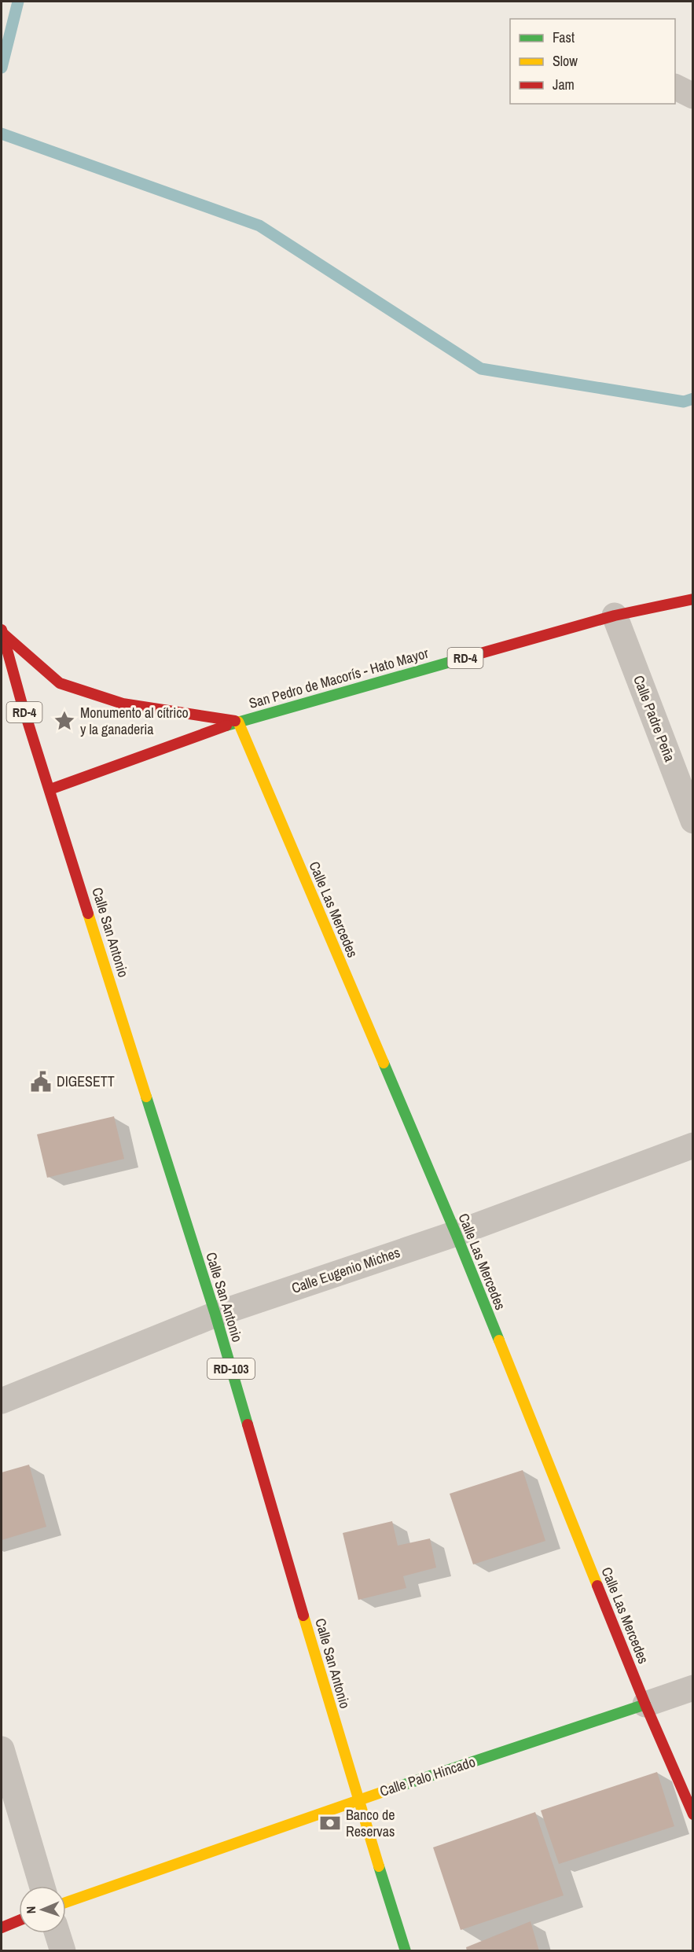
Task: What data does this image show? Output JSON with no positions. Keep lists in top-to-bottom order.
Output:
{
  "streets": {
    "main road": [
      "RD-4",
      "San Pedro de Macorís - Hato Mayor",
      "Calle Las Mercedes",
      "Calle San Antonio",
      "RD-103",
      "Calle Palo Hincado"
    ],
    "street": ["Calle Padre Peña", "Calle Eugenio Miches"]
  },
  "crossings": [
    ["RD-4", "San Pedro de Macorís - Hato Mayor"],
    ["RD-4", "Calle San Antonio"],
    ["San Pedro de Macorís - Hato Mayor", "Calle Padre Peña"],
    ["San Pedro de Macorís - Hato Mayor", "Calle Las Mercedes"],
    ["San Pedro de Macorís - Hato Mayor", "Calle San Antonio"],
    ["Calle Las Mercedes", "Calle Eugenio Miches"],
    ["Calle Las Mercedes", "Calle Palo Hincado"],
    ["Calle San Antonio", "Calle Eugenio Miches"],
    ["Calle San Antonio", "Calle Palo Hincado"]
  ],
  "places": {
    "place": ["Monumento al cítrico y la ganaderia"],
    "public building": ["DIGESETT"],
    "bank": ["Banco de Reservas"]
  },
  "legend": ["Fast", "Slow", "Jam"],
  "north": "left"
}
